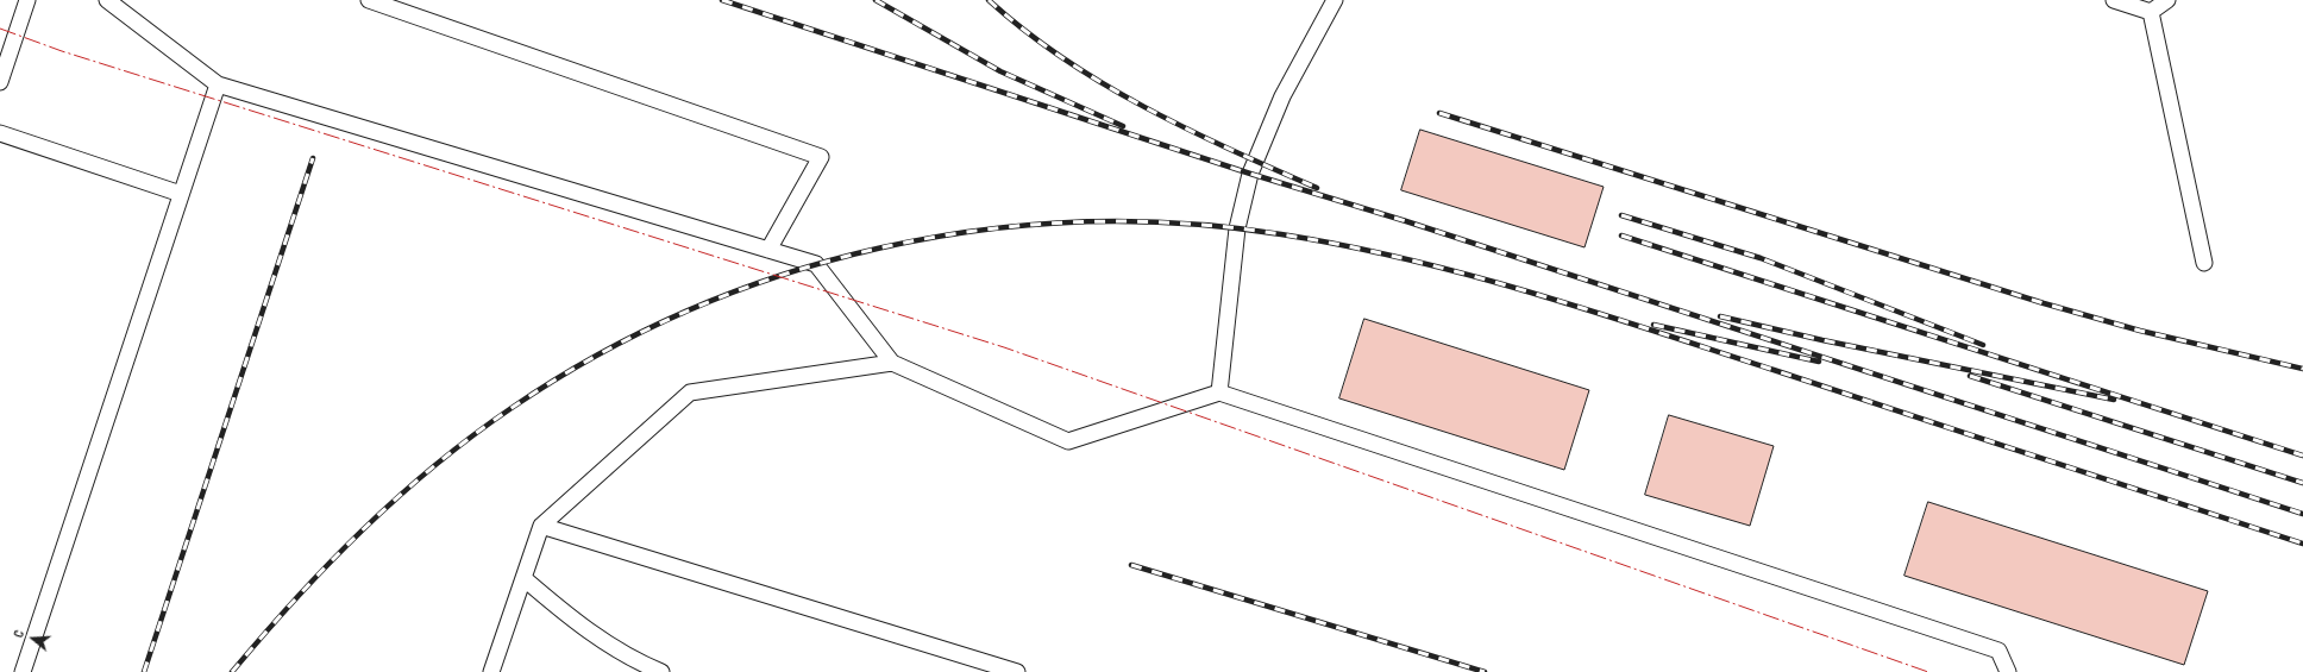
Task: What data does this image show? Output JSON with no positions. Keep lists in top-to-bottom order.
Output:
{
  "north": "left"
}
